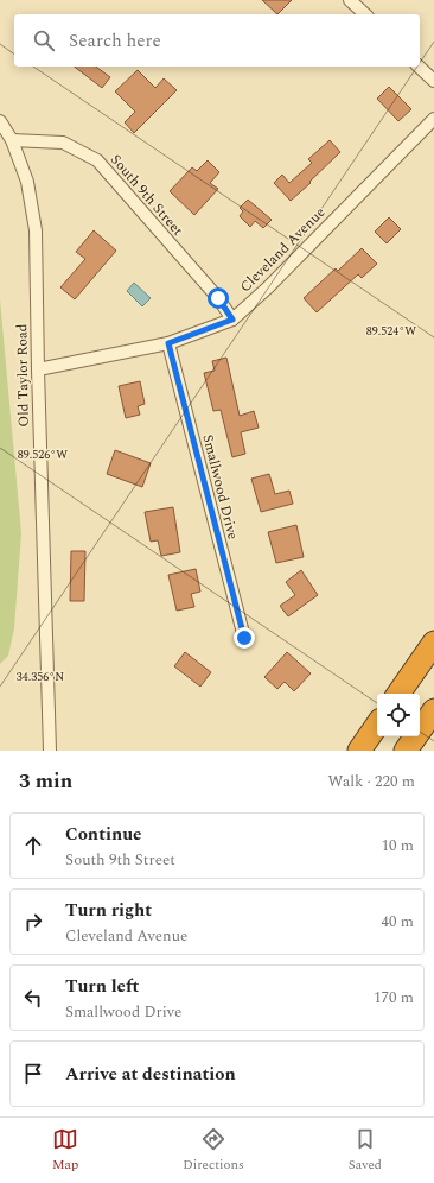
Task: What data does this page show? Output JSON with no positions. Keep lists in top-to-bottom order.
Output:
{
  "streets": {
    "street": [
      "South 9th Street",
      "Cleveland Avenue",
      "Old Taylor Road",
      "Smallwood Drive"
    ]
  },
  "crossings": [
    ["South 9th Street", "Cleveland Avenue"],
    ["South 9th Street", "Old Taylor Road"],
    ["Cleveland Avenue", "Old Taylor Road"],
    ["Cleveland Avenue", "Smallwood Drive"]
  ],
  "page": {
    "search": "Search here",
    "heading": ["3 min", "Walk · 220 m"],
    "list": [
      ["Continue", "South 9th Street", "10 m"],
      ["Turn right", "Cleveland Avenue", "40 m"],
      ["Turn left", "Smallwood Drive", "170 m"],
      "Arrive at destination"
    ],
    "nav": ["Map", "Directions", "Saved"]
  },
  "coordinates": ["89.524°W", "89.526°W", "34.356°N"]
}
